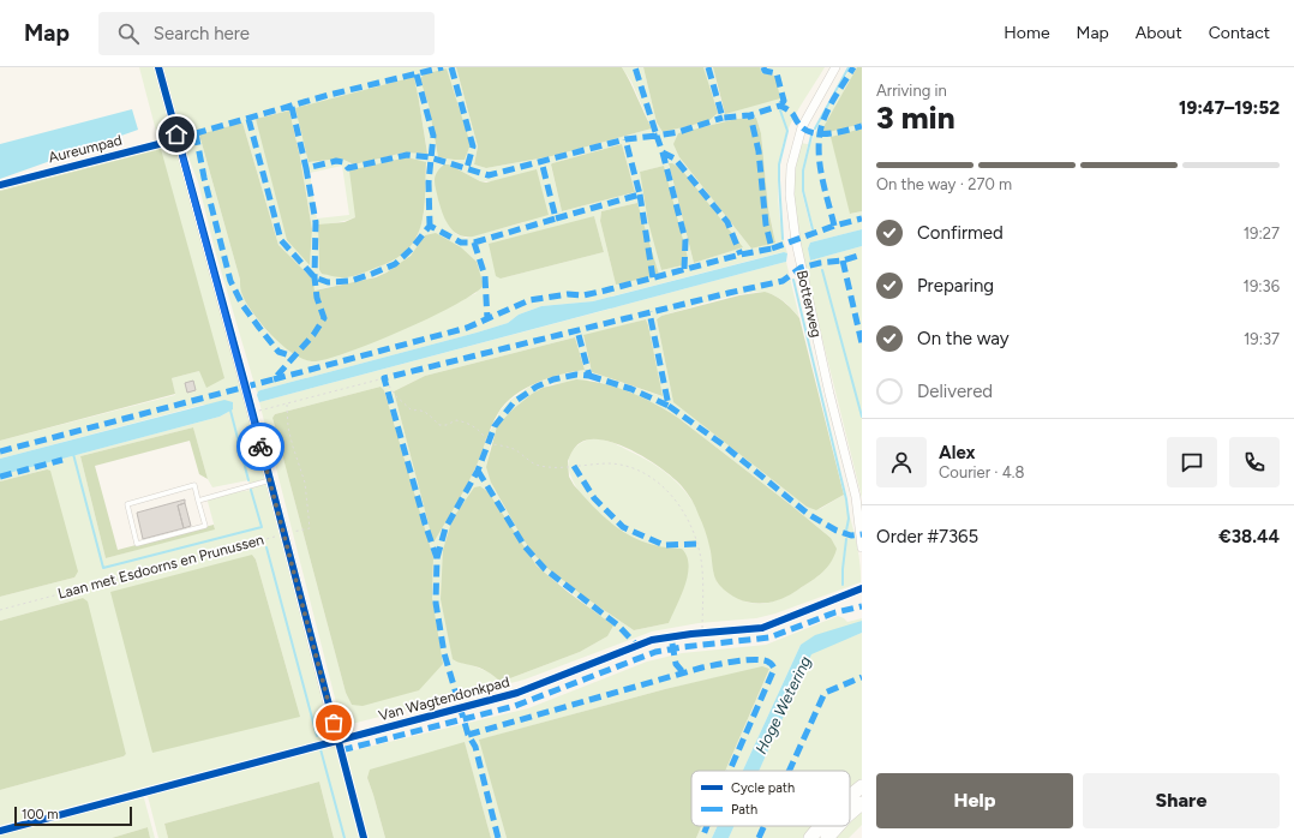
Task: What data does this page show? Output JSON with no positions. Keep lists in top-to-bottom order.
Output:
{
  "streets": {
    "street": ["Botterweg"],
    "path": ["Laan met Esdoorns en Prunussen"],
    "cycle path": ["Aureumpad", "Van Wagtendonkpad"]
  },
  "water": ["Hoge Wetering"],
  "legend": ["Cycle path", "Path"],
  "scale_bar": "100 m",
  "page": {
    "header": "Map",
    "search": "Search here",
    "nav": [
      "Home",
      "Map",
      "About",
      "Contact"
    ],
    "heading": ["3 min", "Arriving in", "19:47–19:52"],
    "panel": [
      "Alex",
      "Courier · 4.8",
      "Order #7365",
      "€38.44"
    ],
    "bar": "On the way · 270 m",
    "list": [
      ["Confirmed", "19:27"],
      ["Preparing", "19:36"],
      ["On the way", "19:37"],
      "Delivered"
    ],
    "buttons": ["Help", "Share"],
    "scale": "100 m"
  }
}
